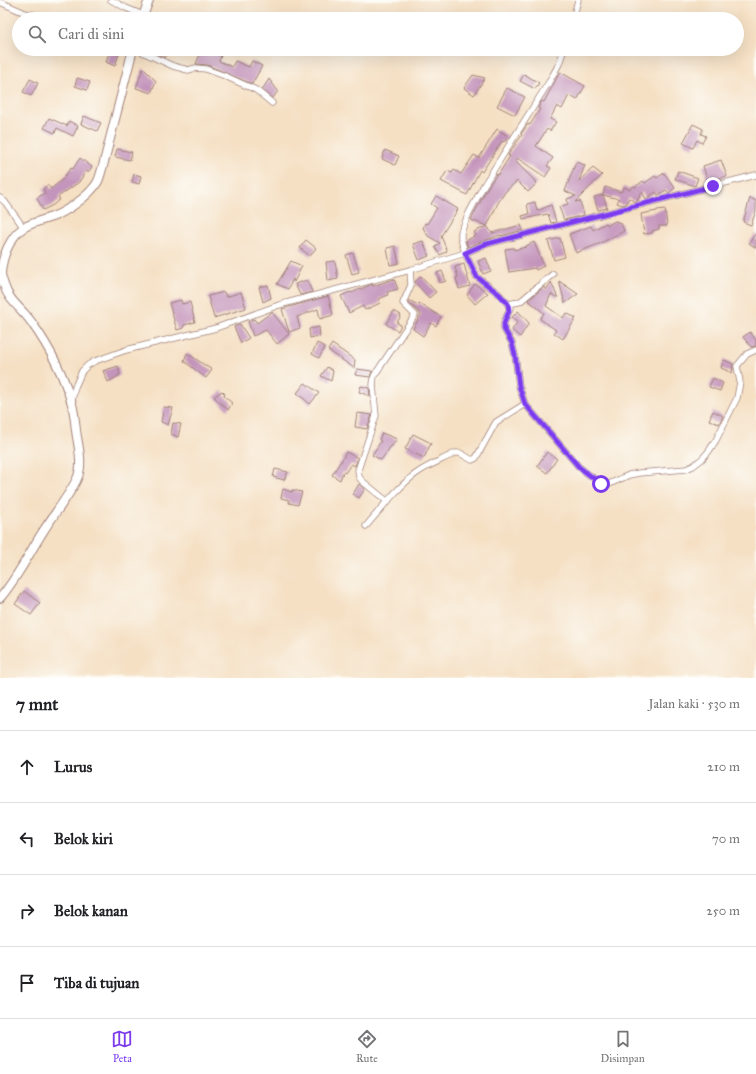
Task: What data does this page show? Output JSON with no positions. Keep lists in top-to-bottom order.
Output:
{
  "page": {
    "search": "Cari di sini",
    "heading": ["7 mnt", "Jalan kaki · 530 m"],
    "list": [
      ["Lurus", "210 m"],
      ["Belok kiri", "70 m"],
      ["Belok kanan", "250 m"],
      "Tiba di tujuan"
    ],
    "nav": ["Peta", "Rute", "Disimpan"]
  }
}
